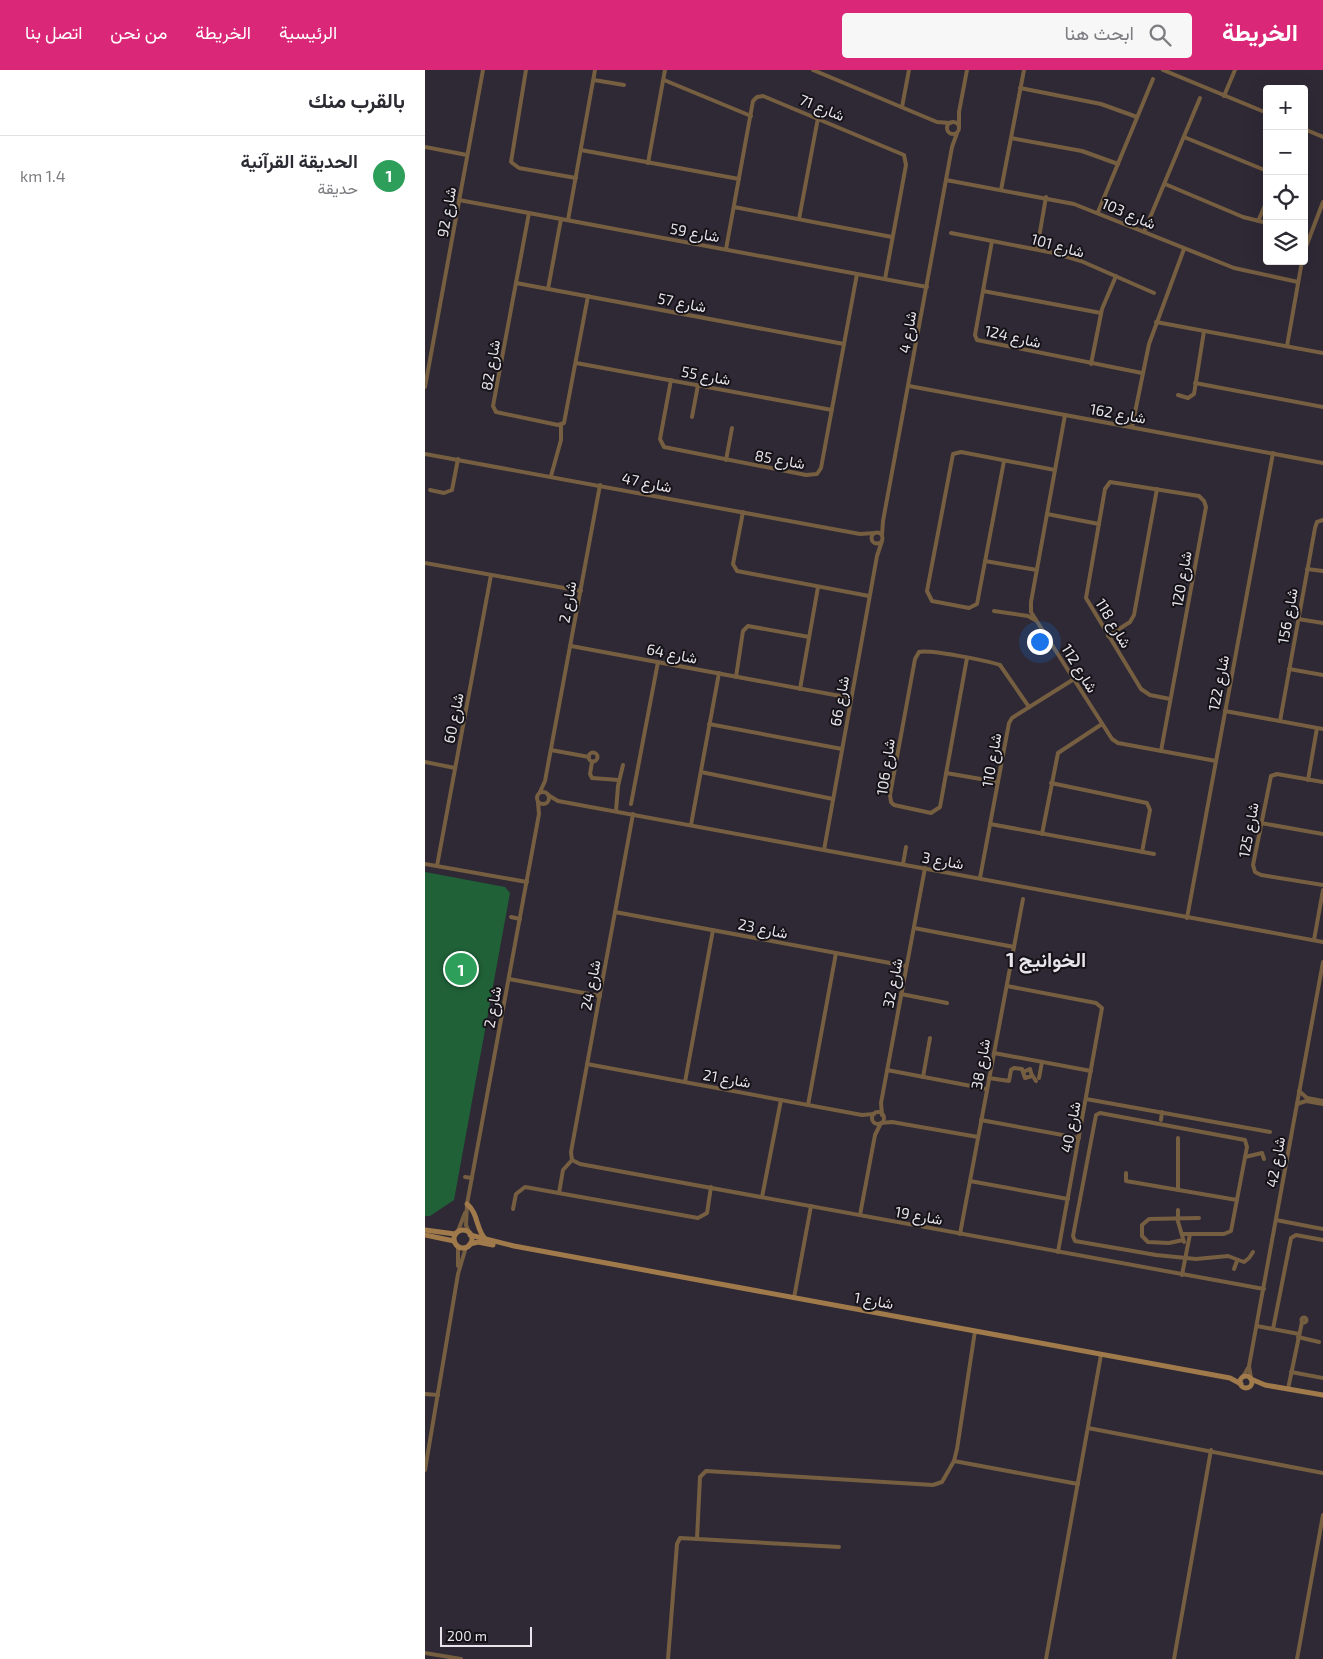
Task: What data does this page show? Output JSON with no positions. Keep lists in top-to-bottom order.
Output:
{
  "streets": {
    "street": [
      "شارع 71",
      "شارع 92",
      "شارع 103",
      "شارع 59",
      "شارع 101",
      "شارع 57",
      "شارع 4",
      "شارع 124",
      "شارع 82",
      "شارع 55",
      "شارع 162",
      "شارع 85",
      "شارع 47",
      "شارع 120",
      "شارع 2",
      "شارع 156",
      "شارع 118",
      "شارع 64",
      "شارع 112",
      "شارع 122",
      "شارع 66",
      "شارع 60",
      "شارع 110",
      "شارع 106",
      "شارع 125",
      "شارع 3",
      "شارع 23",
      "شارع 32",
      "شارع 24",
      "شارع 38",
      "شارع 21",
      "شارع 40",
      "شارع 42",
      "شارع 19",
      "شارع 1"
    ]
  },
  "crossings": [
    ["شارع 71", "شارع 59"],
    ["شارع 92", "شارع 59"],
    ["شارع 103", "شارع 4"],
    ["شارع 59", "شارع 4"],
    ["شارع 59", "شارع 82"],
    ["شارع 59", "شارع 85"],
    ["شارع 101", "شارع 124"],
    ["شارع 57", "شارع 82"],
    ["شارع 57", "شارع 85"],
    ["شارع 4", "شارع 162"],
    ["شارع 4", "شارع 47"],
    ["شارع 4", "شارع 66"],
    ["شارع 55", "شارع 85"],
    ["شارع 162", "شارع 122"],
    ["شارع 47", "شارع 2"],
    ["شارع 47", "شارع 66"],
    ["شارع 120", "شارع 118"],
    ["شارع 120", "شارع 112"],
    ["شارع 2", "شارع 64"],
    ["شارع 2", "شارع 3"],
    ["شارع 2", "شارع 1"],
    ["شارع 64", "شارع 66"],
    ["شارع 112", "شارع 122"],
    ["شارع 112", "شارع 110"],
    ["شارع 122", "شارع 3"],
    ["شارع 66", "شارع 3"],
    ["شارع 110", "شارع 3"],
    ["شارع 3", "شارع 32"],
    ["شارع 3", "شارع 24"],
    ["شارع 23", "شارع 32"],
    ["شارع 23", "شارع 24"],
    ["شارع 32", "شارع 21"],
    ["شارع 24", "شارع 21"],
    ["شارع 24", "شارع 19"],
    ["شارع 38", "شارع 40"],
    ["شارع 38", "شارع 19"],
    ["شارع 40", "شارع 19"],
    ["شارع 42", "شارع 19"],
    ["شارع 42", "شارع 1"]
  ],
  "districts": ["الخوانيج 1"],
  "scale_bar": "200 m",
  "page": {
    "header": "الخريطة",
    "search": "ابحث هنا",
    "nav": [
      "الرئيسية",
      "الخريطة",
      "من نحن",
      "اتصل بنا"
    ],
    "heading": "بالقرب منك",
    "map_buttons": ["+", "−"],
    "list": [
      {
        "mark": "1",
        "name": "الحديقة القرآنية",
        "note": "حديقة",
        "value": "1.4 km"
      }
    ],
    "pins": "1",
    "scale": "200 m"
  }
}
